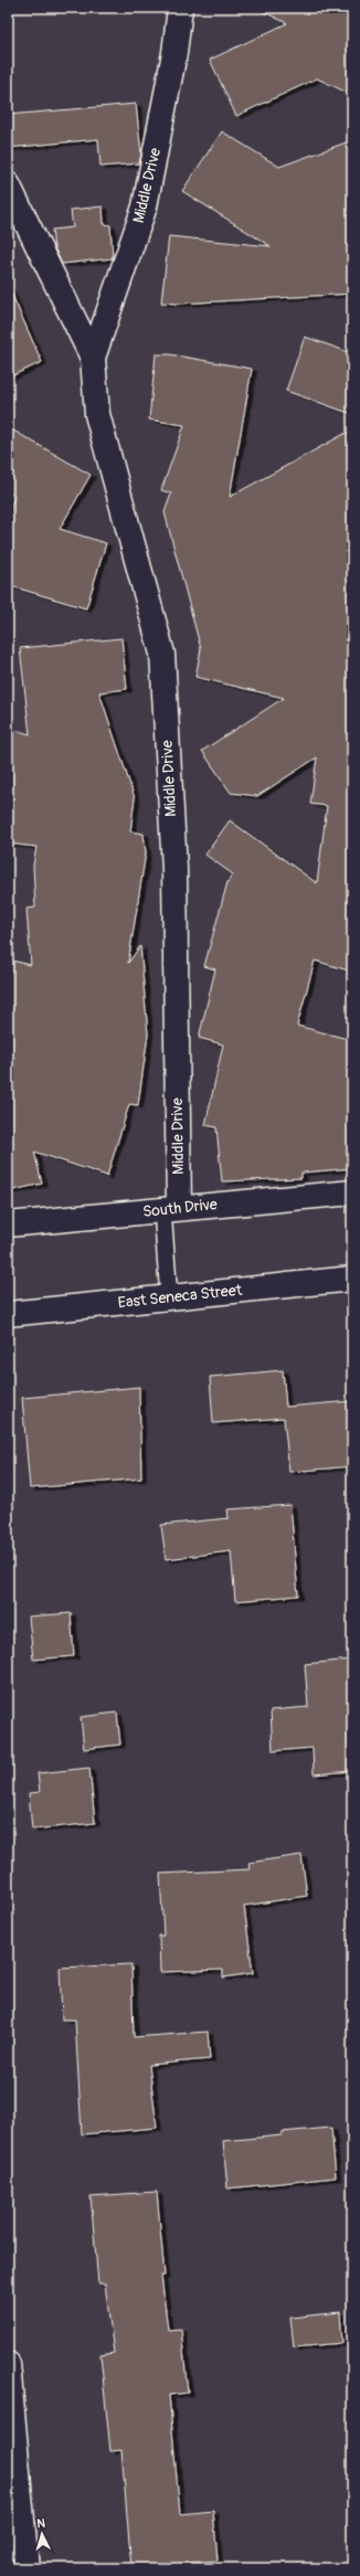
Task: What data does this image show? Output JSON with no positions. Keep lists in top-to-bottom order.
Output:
{
  "streets": {
    "street": ["Middle Drive", "South Drive", "East Seneca Street"]
  },
  "crossings": [
    ["Middle Drive", "South Drive"]
  ],
  "north": "top"
}
